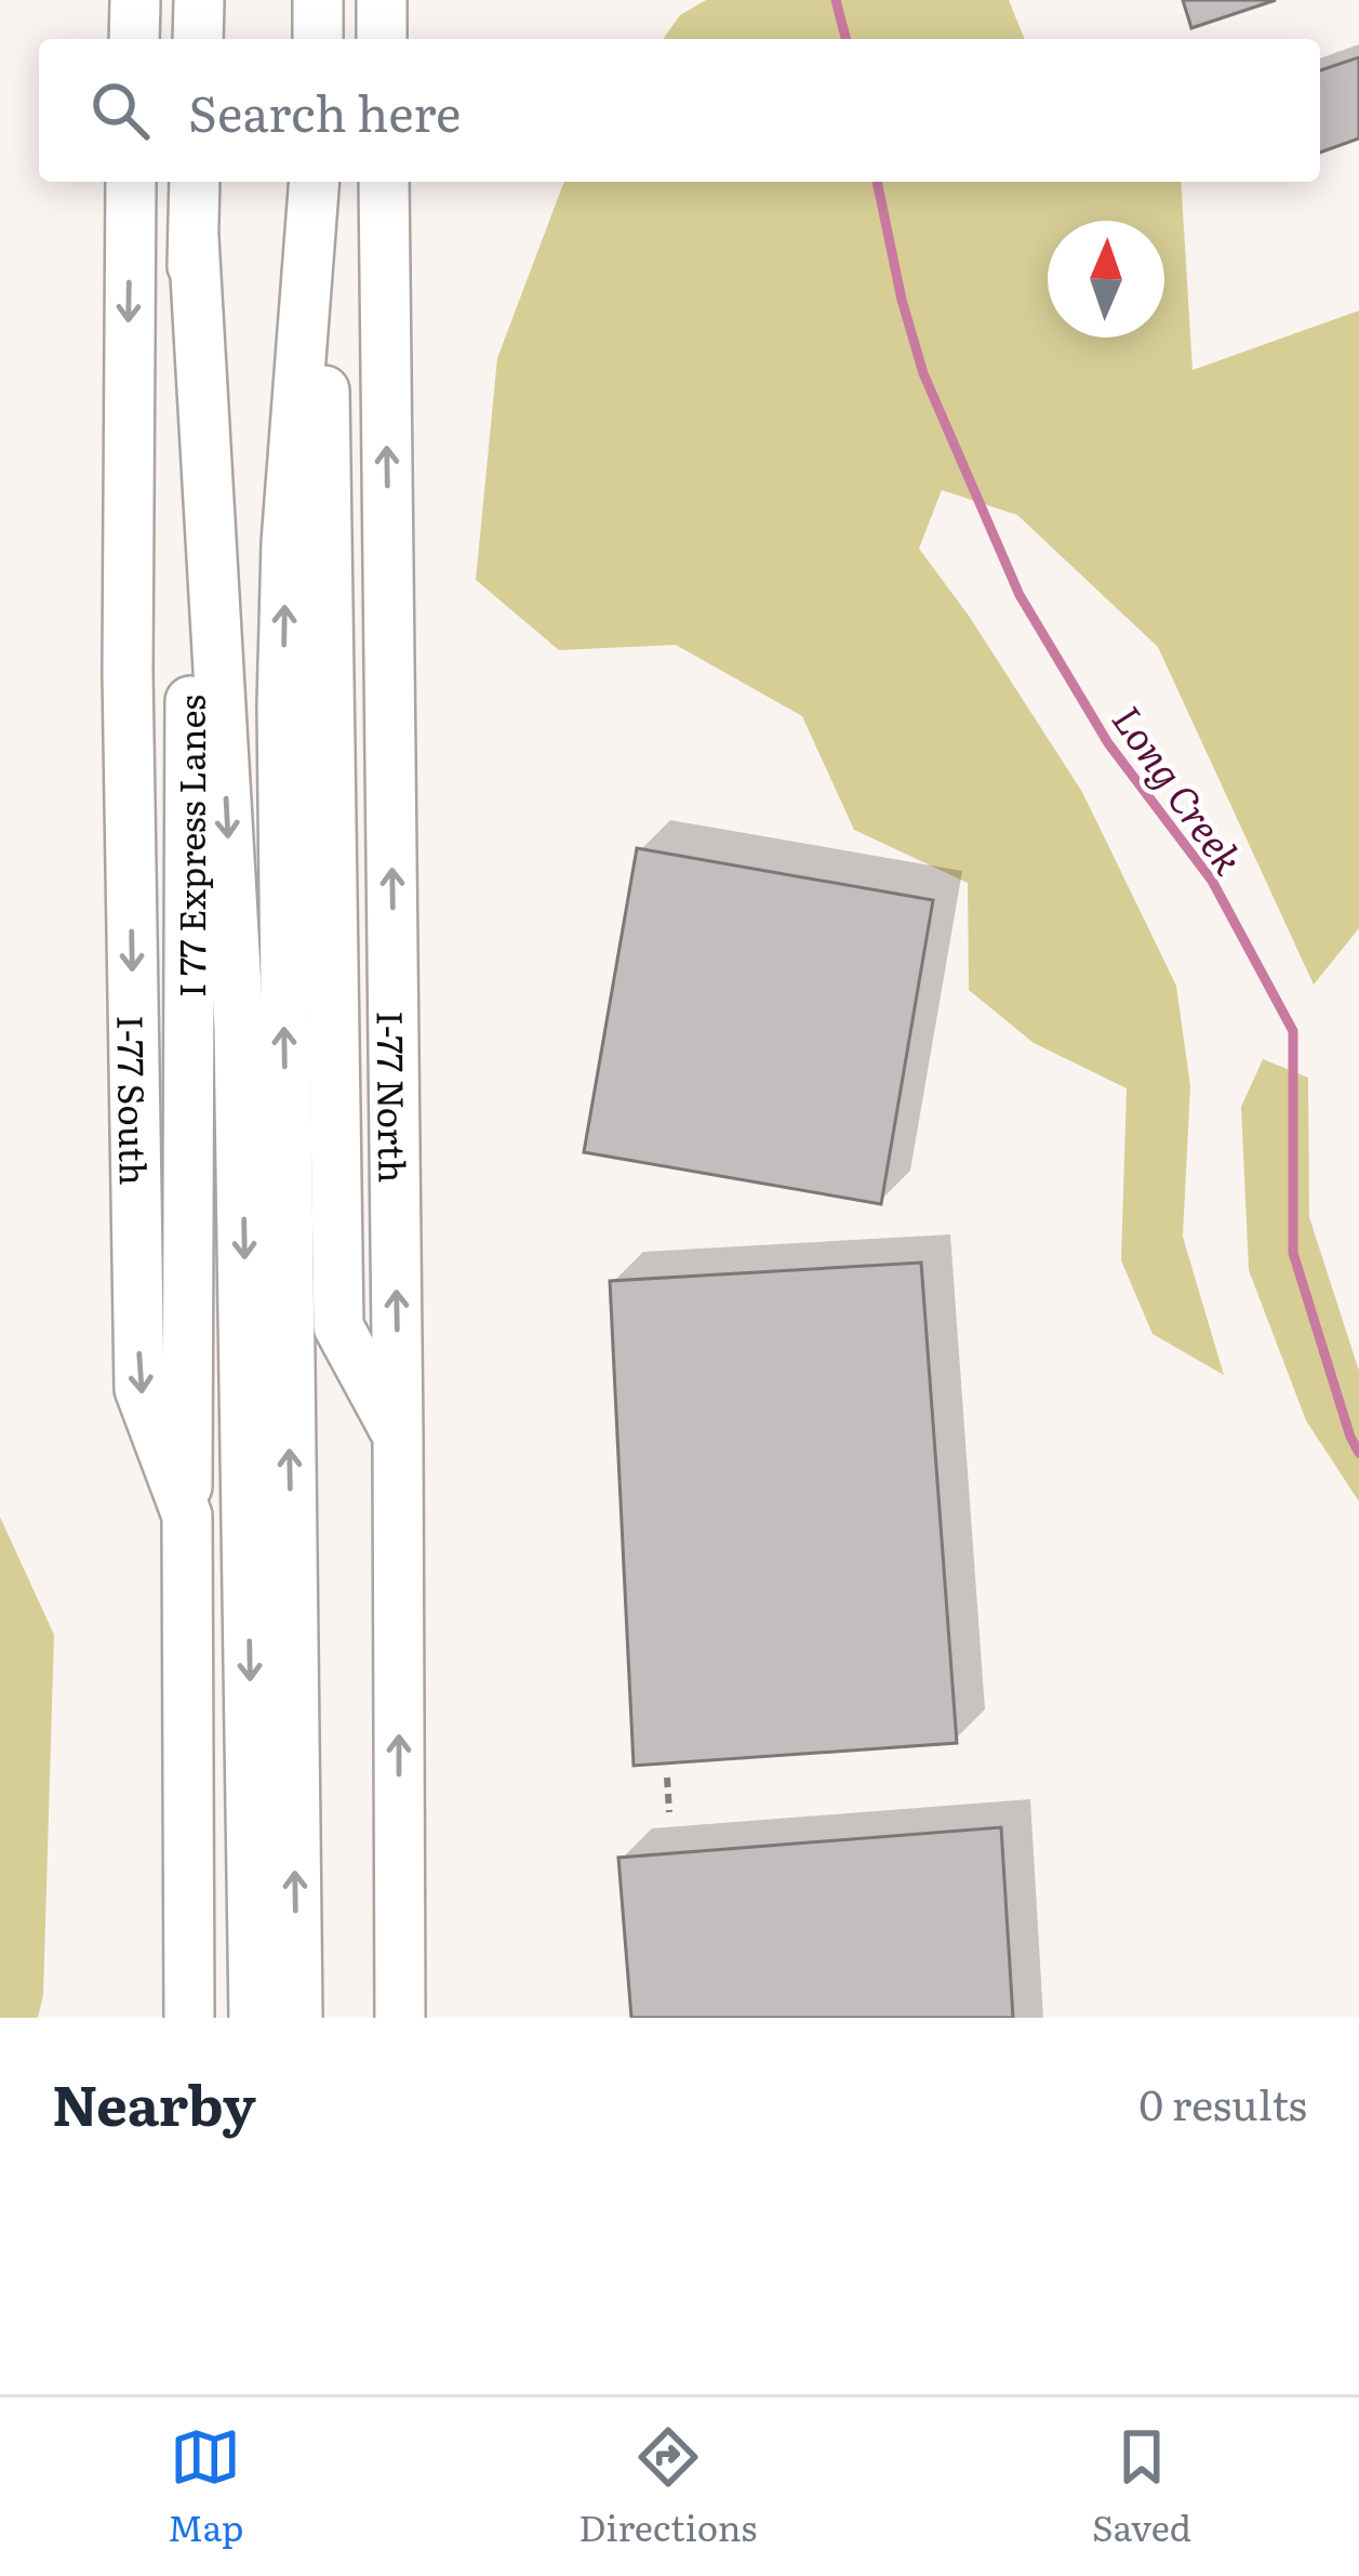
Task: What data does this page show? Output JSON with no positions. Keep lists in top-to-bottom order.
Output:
{
  "streets": {
    "highway": ["I 77 Express Lanes", "I-77 North", "I-77 South"]
  },
  "crossings": [
    ["I 77 Express Lanes", "I-77 South"]
  ],
  "water": ["Long Creek"],
  "north": "top",
  "page": {
    "search": "Search here",
    "heading": ["Nearby", "0 results"],
    "nav": ["Map", "Directions", "Saved"]
  }
}
